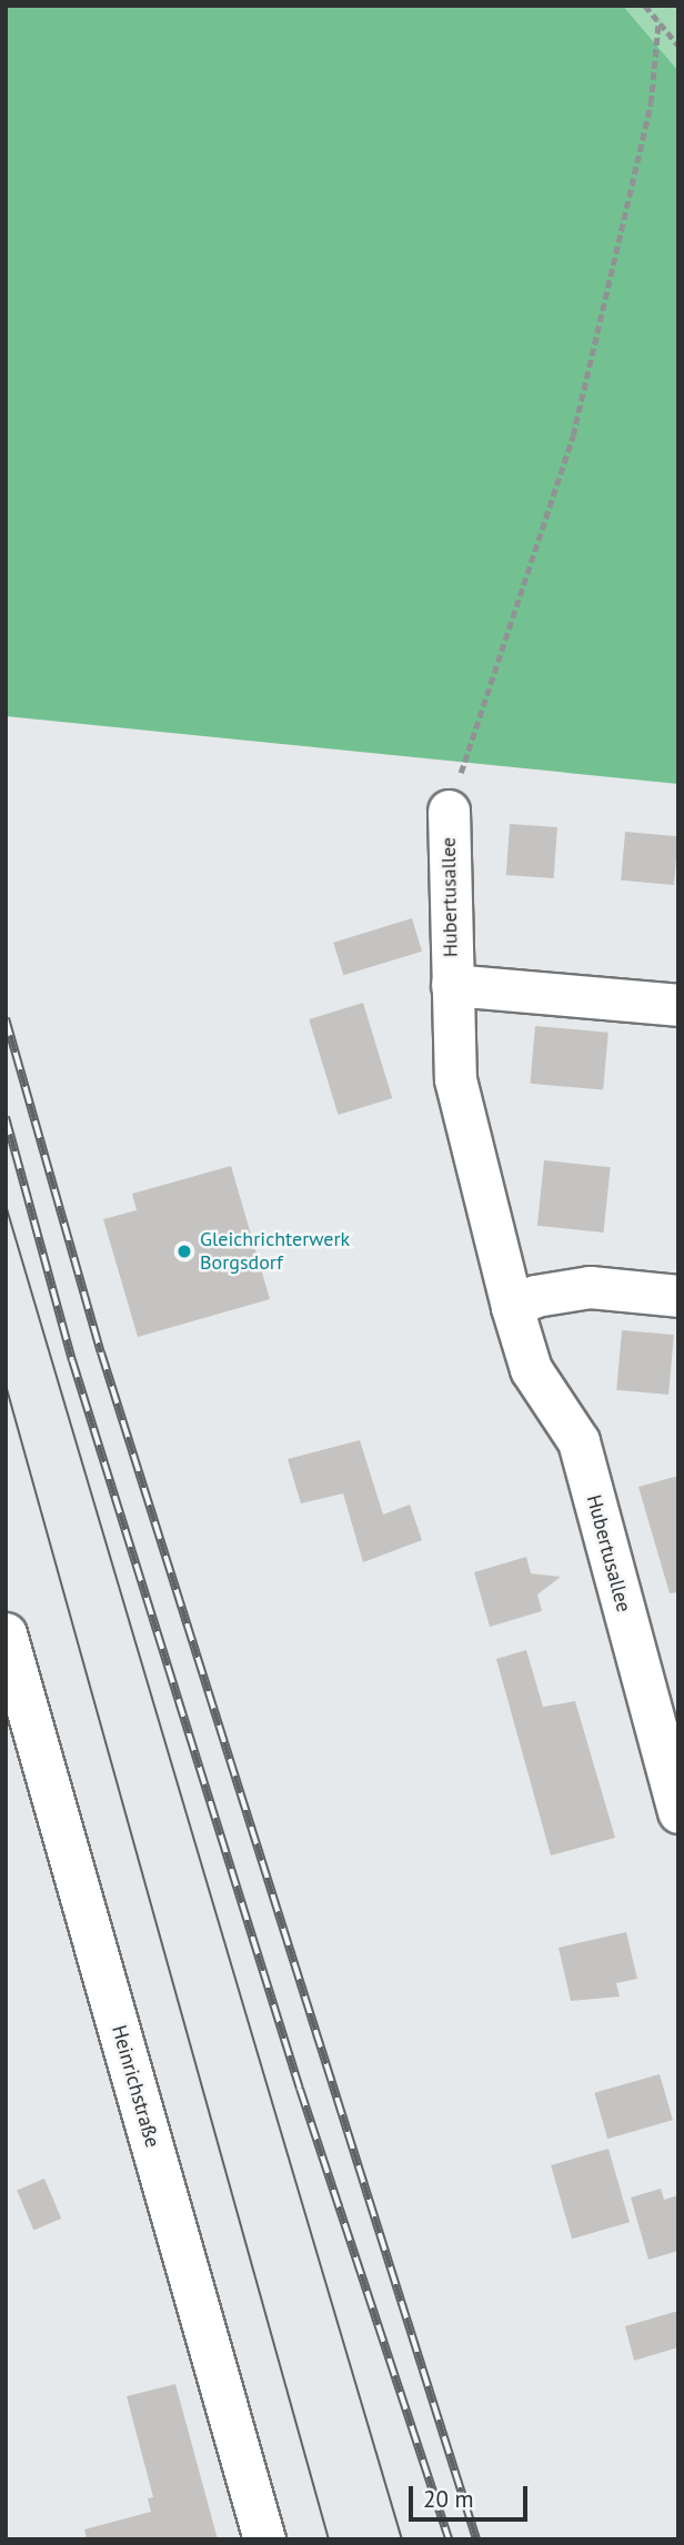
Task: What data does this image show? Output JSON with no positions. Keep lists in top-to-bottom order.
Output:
{
  "streets": {
    "street": ["Hubertusallee", "Heinrichstraße"]
  },
  "places": ["Gleichrichterwerk Borgsdorf"],
  "scale_bar": "20 m"
}
